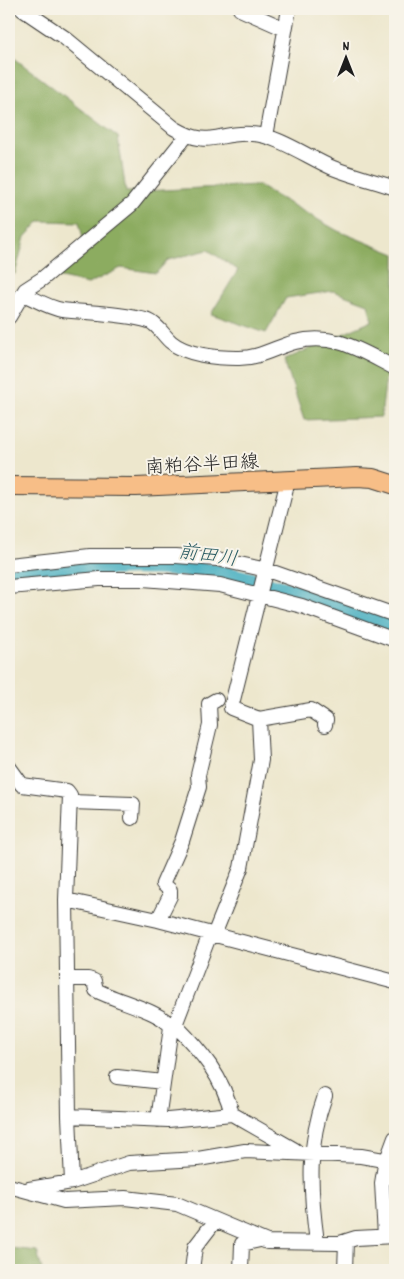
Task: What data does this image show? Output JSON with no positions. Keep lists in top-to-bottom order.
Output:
{
  "streets": {
    "main road": ["南粕谷半田線"]
  },
  "water": ["前田川"],
  "north": "top"
}
